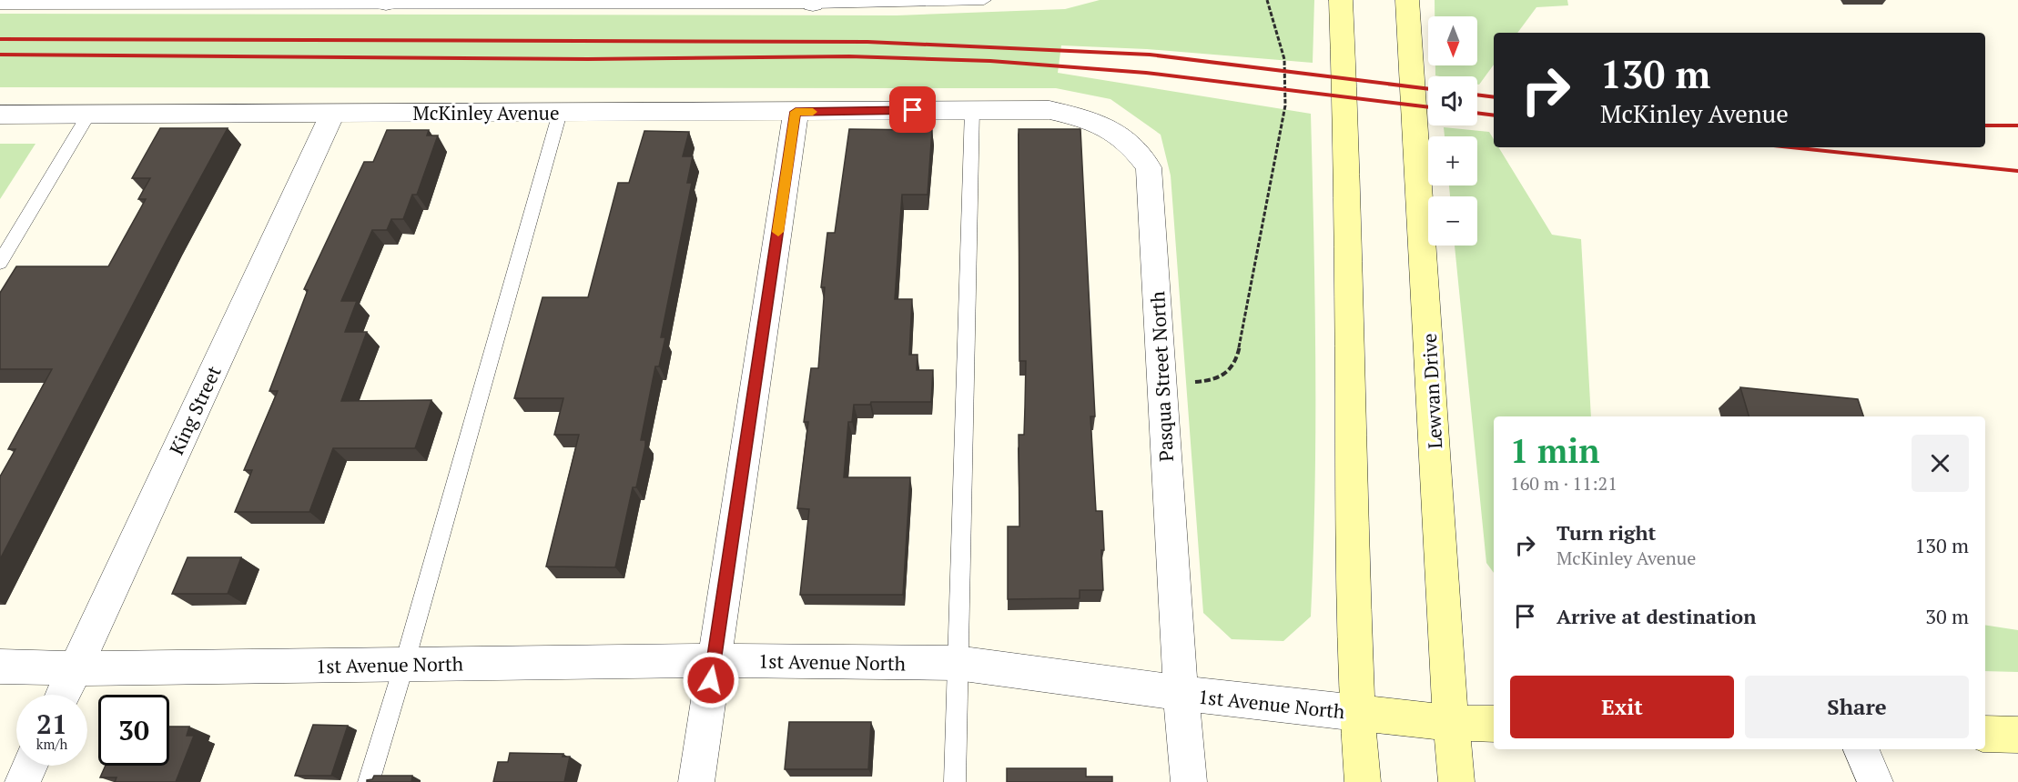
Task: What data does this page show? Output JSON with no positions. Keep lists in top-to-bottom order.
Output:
{
  "streets": {
    "main road": ["Lewvan Drive", "1st Avenue North"],
    "street": ["McKinley Avenue", "Pasqua Street North", "King Street"]
  },
  "crossings": [
    ["McKinley Avenue", "Pasqua Street North"],
    ["McKinley Avenue", "King Street"],
    ["Pasqua Street North", "1st Avenue North"],
    ["Lewvan Drive", "1st Avenue North"],
    ["King Street", "1st Avenue North"]
  ],
  "north": "bottom",
  "page": {
    "map_buttons": ["+", "−"],
    "turn": ["130 m", "McKinley Avenue"],
    "heading": ["1 min", "160 m · 11:21"],
    "list": [
      {
        "name": "Turn right",
        "note": "McKinley Avenue",
        "value": "130 m"
      },
      {
        "name": "Arrive at destination",
        "value": "30 m"
      }
    ],
    "buttons": ["Exit", "Share"],
    "speed": "21 km/h",
    "limit": "30"
  }
}
